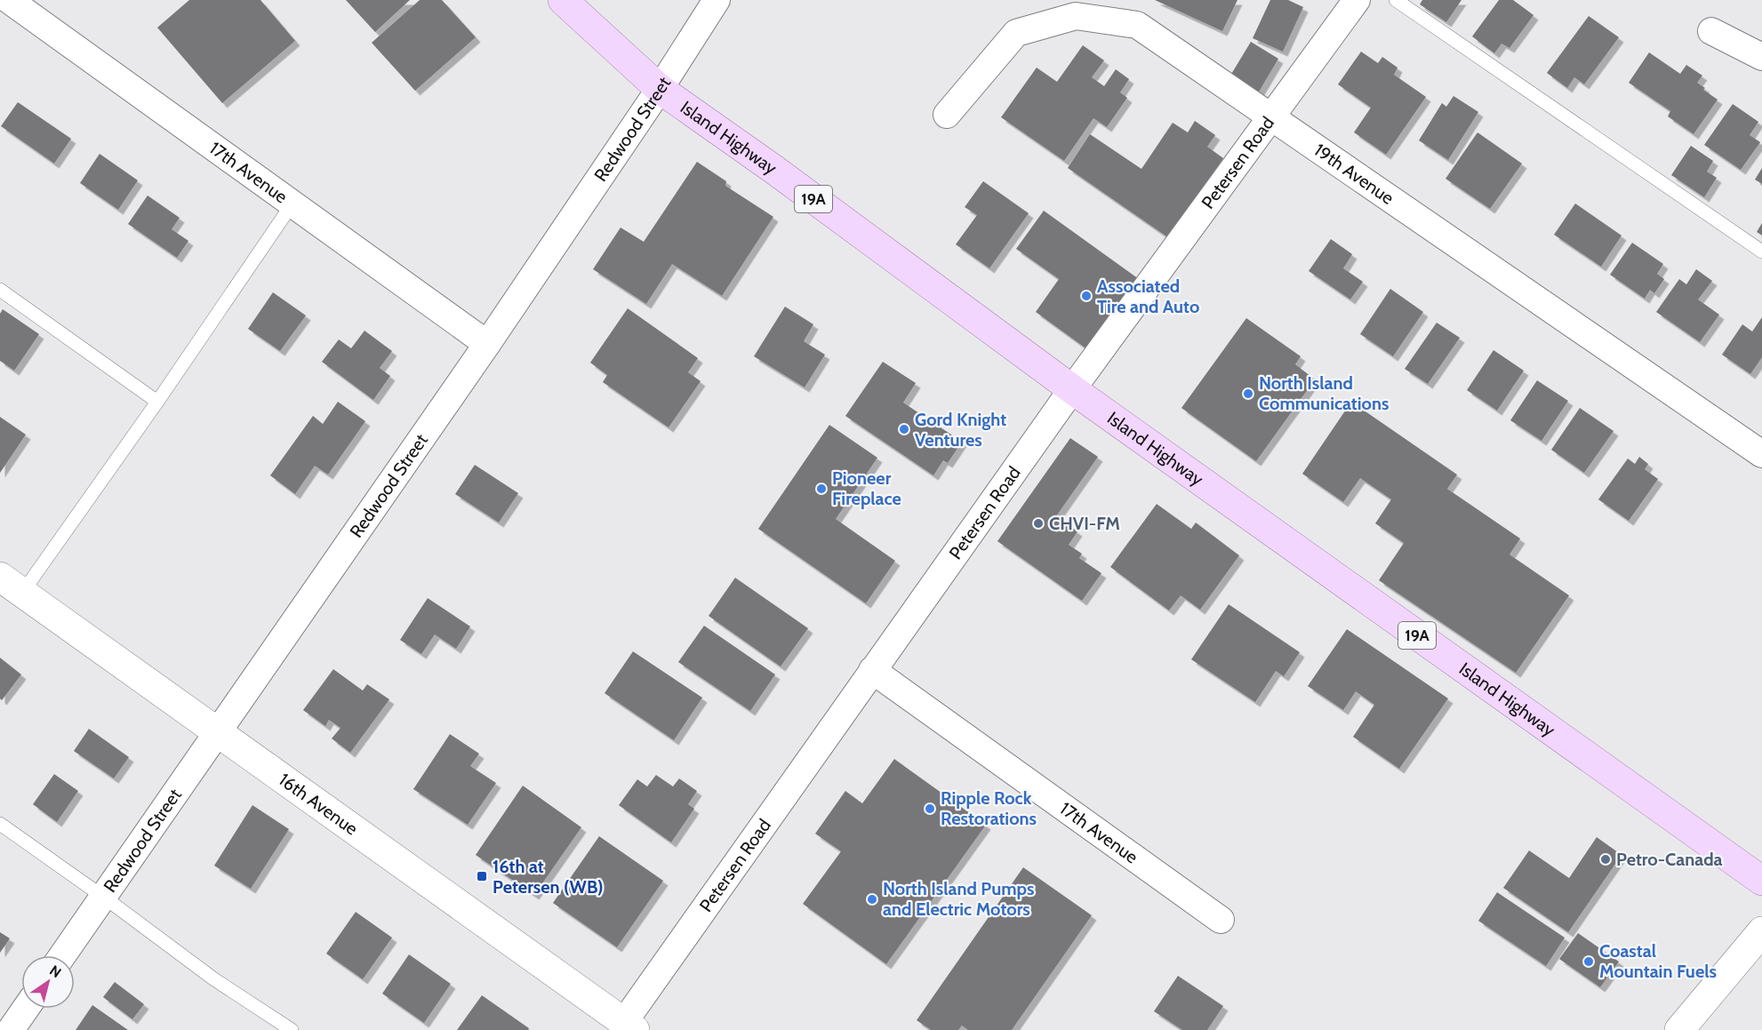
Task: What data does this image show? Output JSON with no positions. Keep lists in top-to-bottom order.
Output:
{
  "streets": {
    "main road": ["Island Highway", "19A"],
    "street": [
      "Redwood Street",
      "Petersen Road",
      "17th Avenue",
      "19th Avenue",
      "16th Avenue"
    ]
  },
  "crossings": [
    ["Redwood Street", "Island Highway"],
    ["Redwood Street", "17th Avenue"],
    ["Redwood Street", "16th Avenue"],
    ["Island Highway", "Petersen Road"],
    ["Petersen Road", "17th Avenue"],
    ["Petersen Road", "19th Avenue"],
    ["Petersen Road", "16th Avenue"]
  ],
  "places": {
    "other": [
      "Associated Tire and Auto",
      "North Island Communications",
      "Gord Knight Ventures",
      "Pioneer Fireplace",
      "CHVI-FM",
      "Ripple Rock Restorations",
      "Petro-Canada",
      "North Island Pumps and Electric Motors",
      "Coastal Mountain Fuels"
    ],
    "transit": ["16th at Petersen (WB)"]
  },
  "north": "top right"
}
